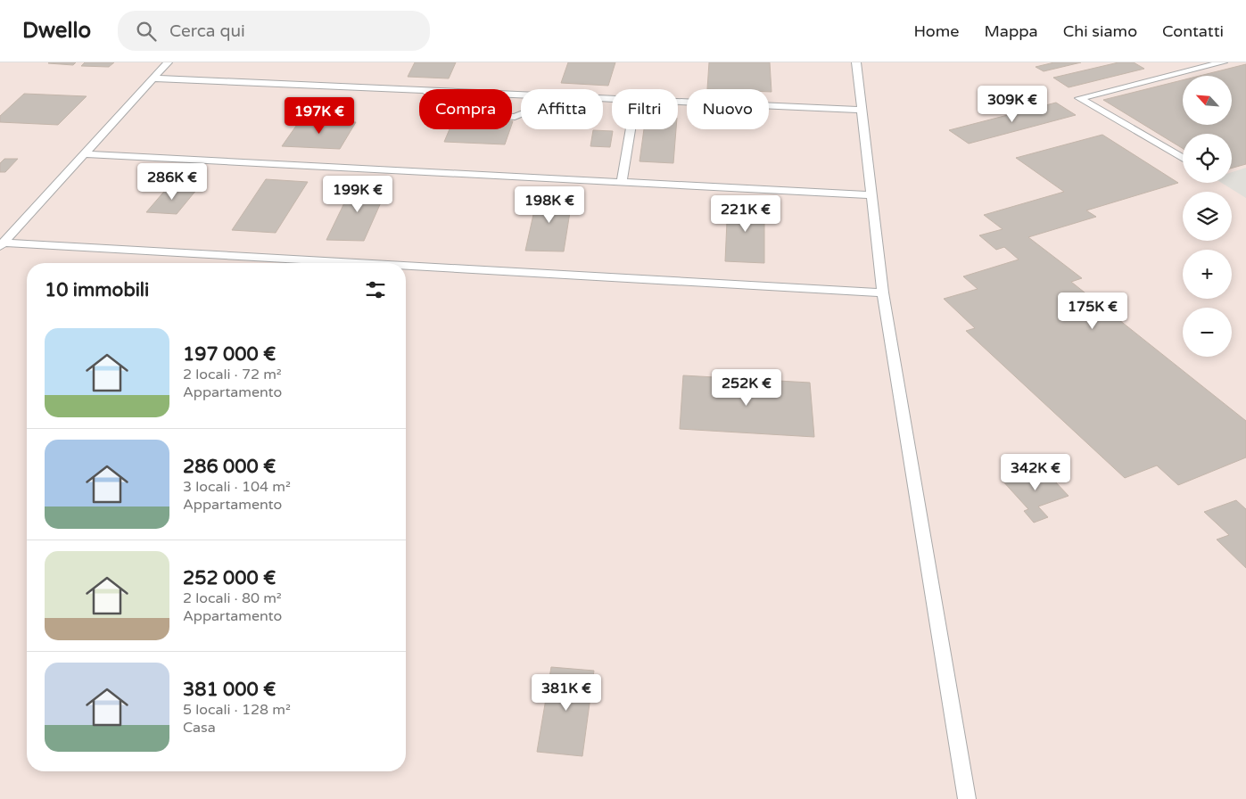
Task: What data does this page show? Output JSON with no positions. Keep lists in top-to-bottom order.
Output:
{
  "north": "top left",
  "page": {
    "header": "Dwello",
    "search": "Cerca qui",
    "nav": [
      "Home",
      "Mappa",
      "Chi siamo",
      "Contatti"
    ],
    "map_buttons": ["+", "−"],
    "price": [
      "309K €",
      "197K €",
      "286K €",
      "199K €",
      "198K €",
      "221K €",
      "175K €",
      "252K €",
      "342K €",
      "381K €"
    ],
    "chip": [
      "Compra",
      "Affitta",
      "Filtri",
      "Nuovo"
    ],
    "heading": "10 immobili",
    "list": [
      {
        "name": "197 000 €",
        "note": "2 locali · 72 m² · Appartamento"
      },
      {
        "name": "286 000 €",
        "note": "3 locali · 104 m² · Appartamento"
      },
      {
        "name": "252 000 €",
        "note": "2 locali · 80 m² · Appartamento"
      },
      {
        "name": "381 000 €",
        "note": "5 locali · 128 m² · Casa"
      }
    ]
  }
}
